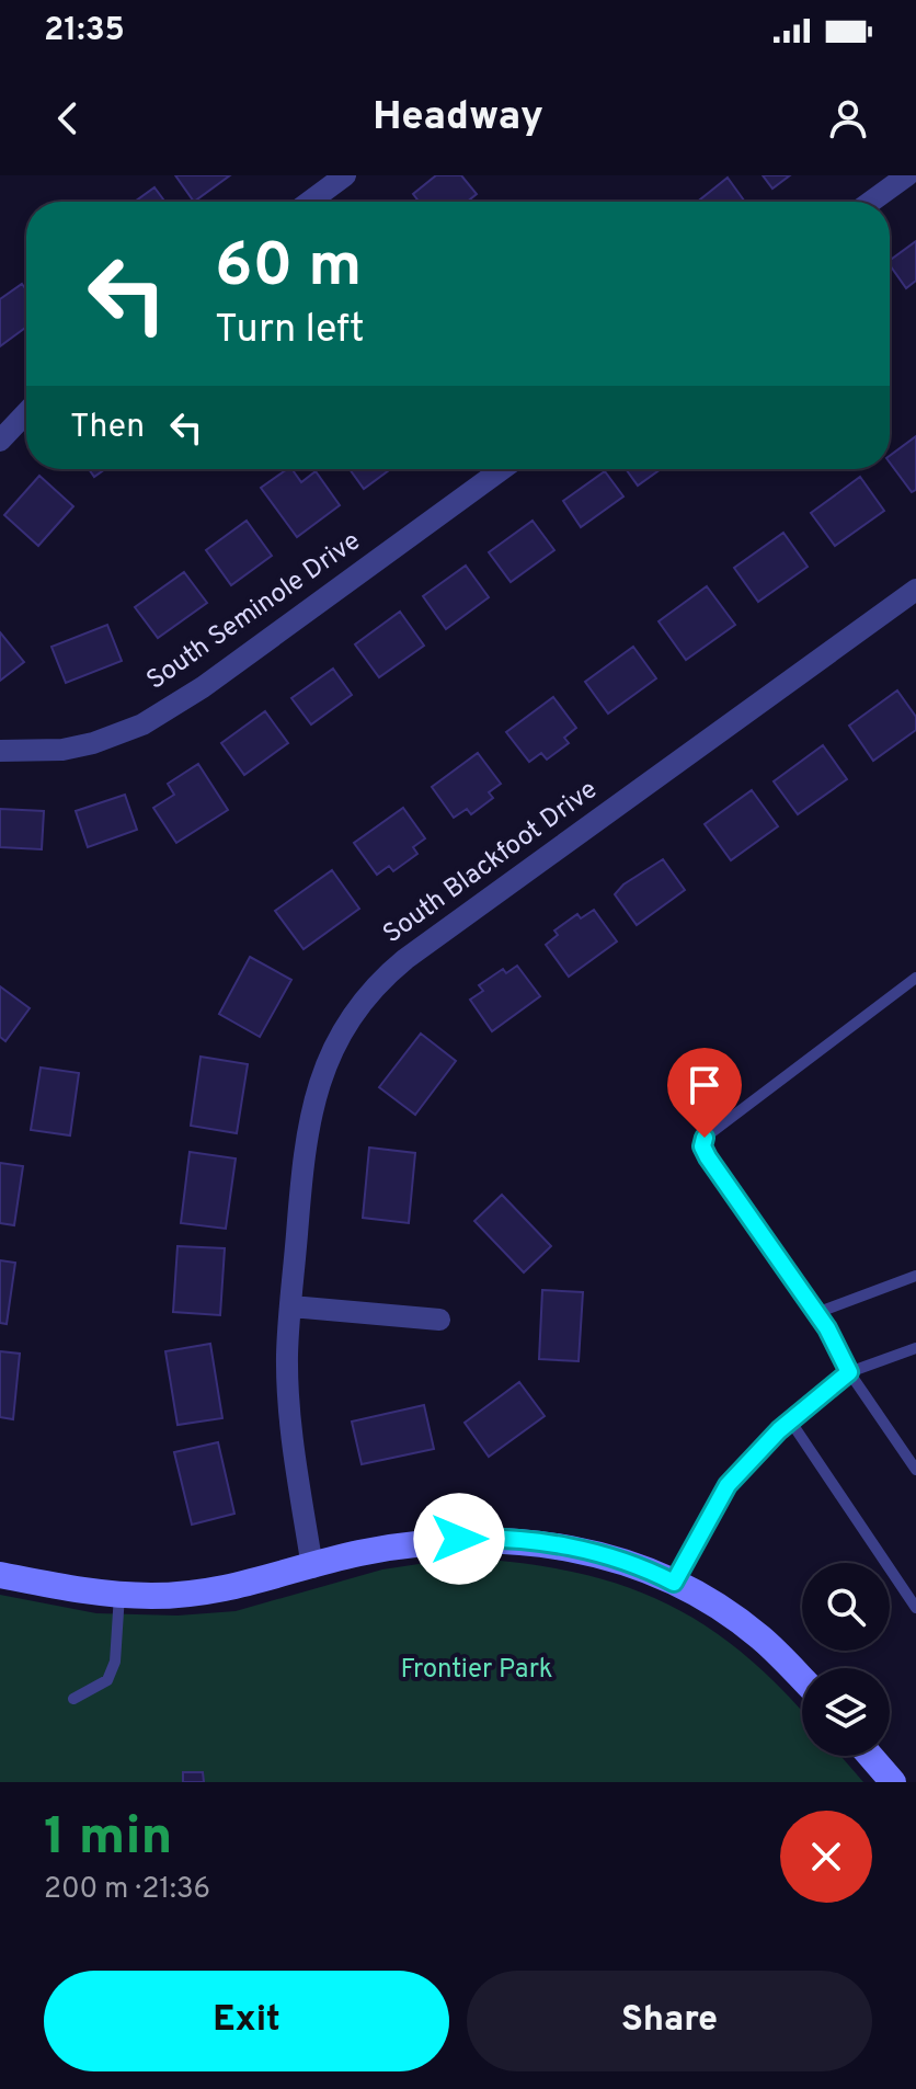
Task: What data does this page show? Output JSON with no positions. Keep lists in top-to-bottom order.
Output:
{
  "streets": {
    "street": ["South Seminole Drive", "South Blackfoot Drive"]
  },
  "parks": ["Frontier Park"],
  "page": {
    "status": "21:35",
    "header": "Headway",
    "turn": ["60 m", "Turn left"],
    "then": "Then",
    "heading": ["1 min", "200 m · 21:36"],
    "buttons": ["Exit", "Share"]
  }
}
